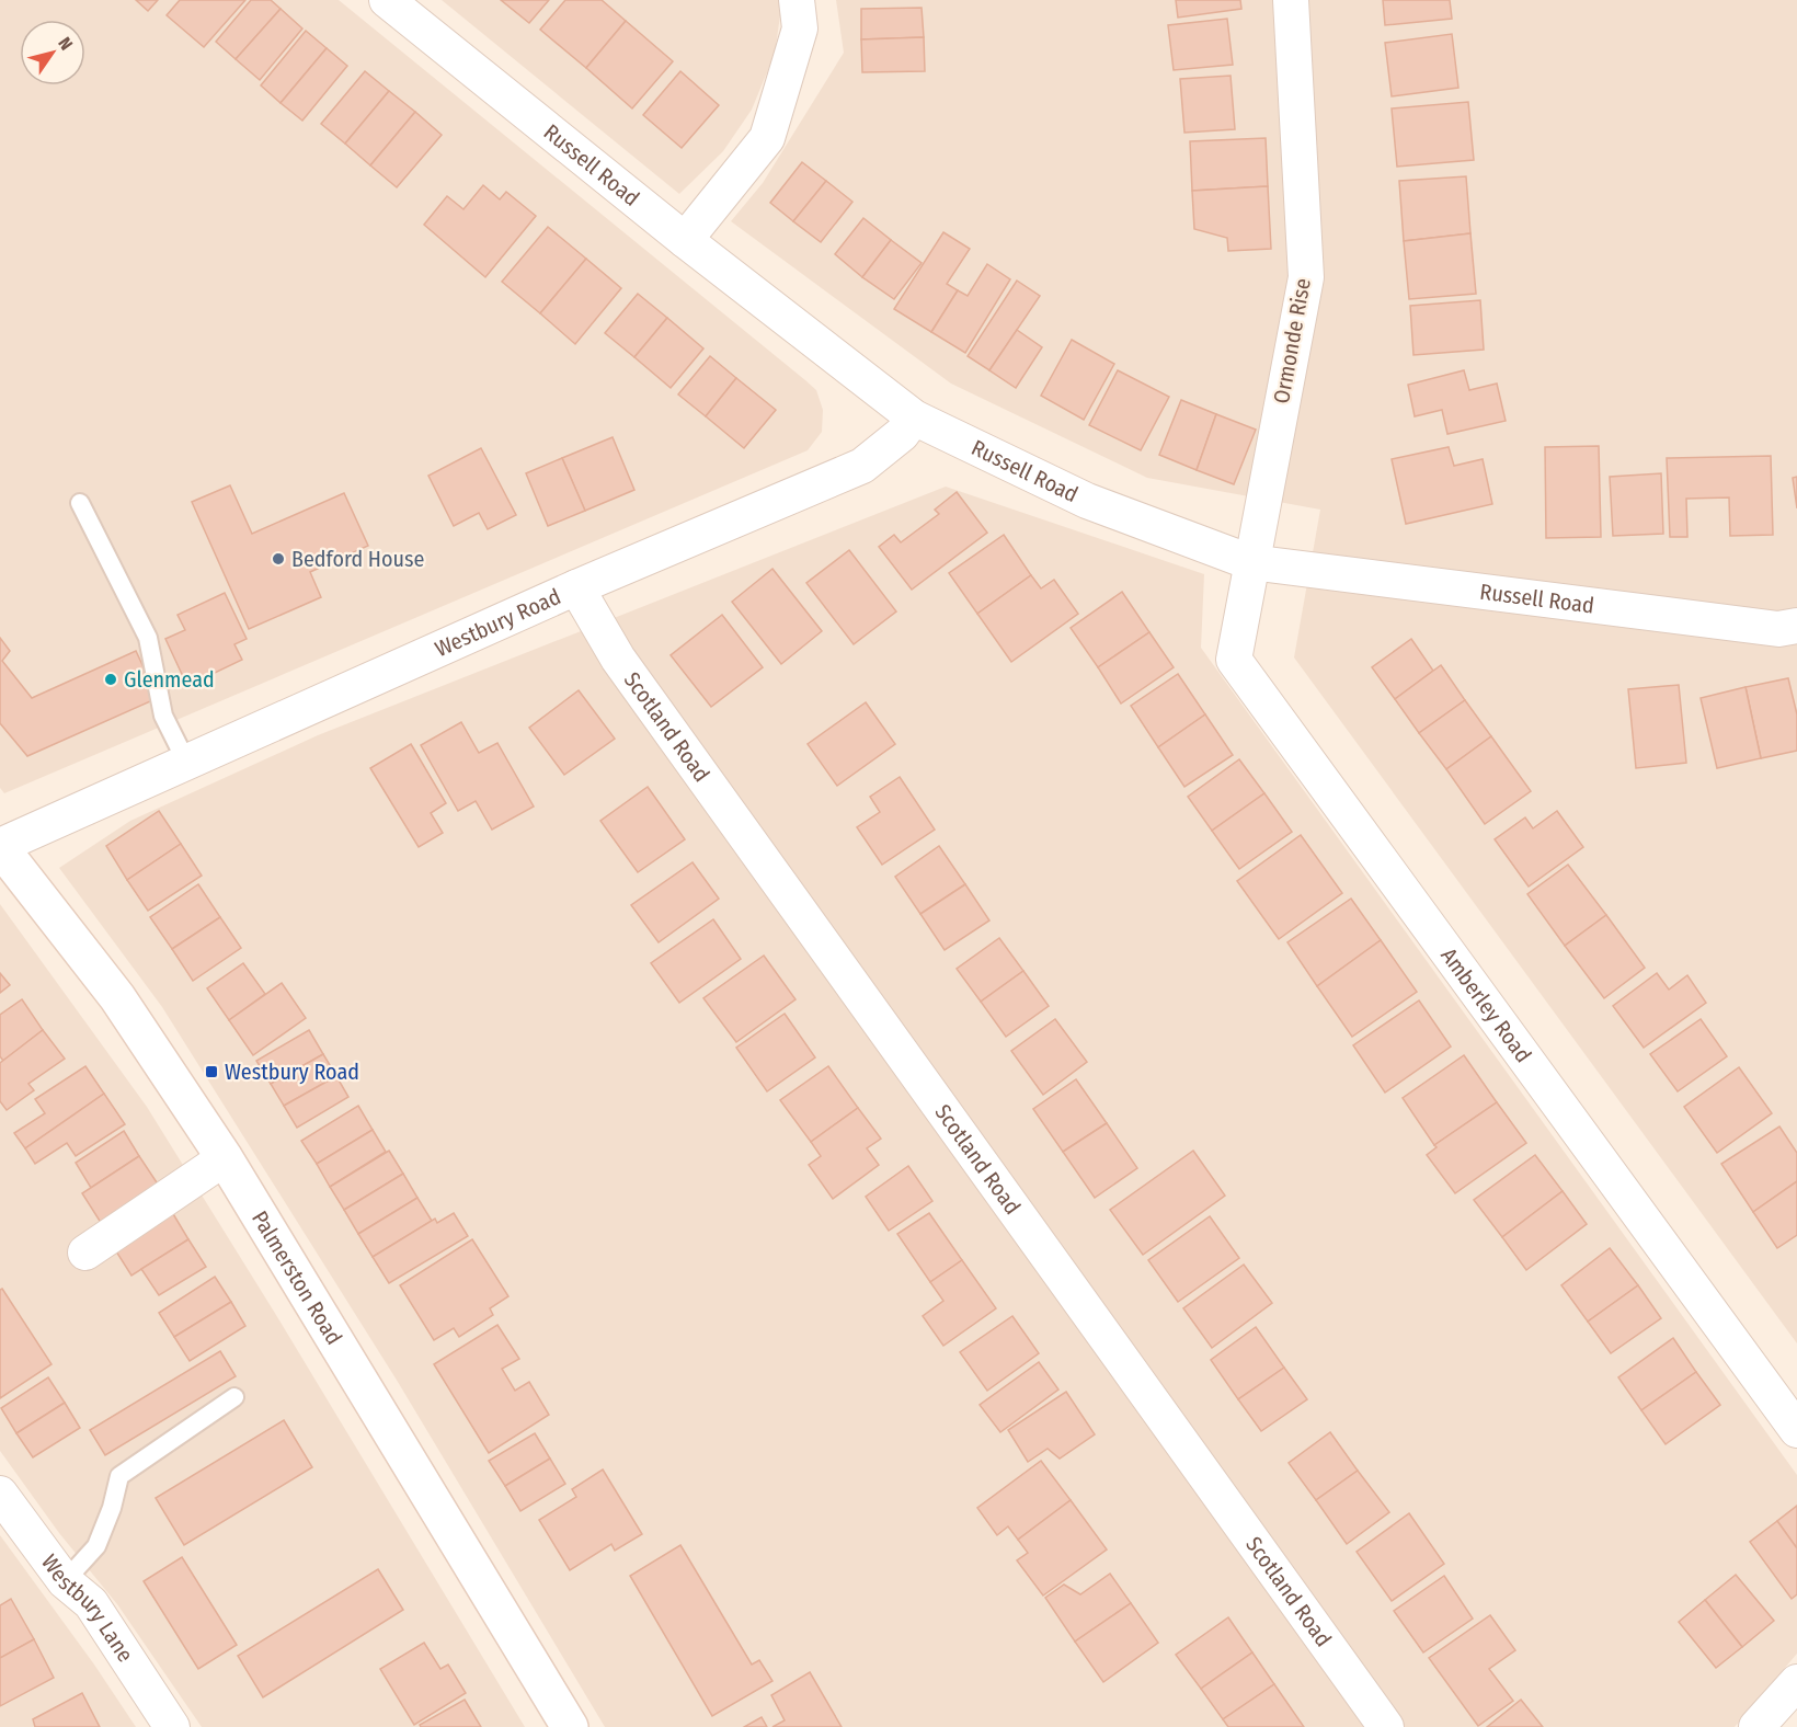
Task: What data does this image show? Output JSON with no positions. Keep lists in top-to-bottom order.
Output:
{
  "streets": {
    "main road": ["Palmerston Road"],
    "street": [
      "Russell Road",
      "Ormonde Rise",
      "Westbury Road",
      "Scotland Road",
      "Amberley Road",
      "Westbury Lane"
    ]
  },
  "crossings": [
    ["Russell Road", "Ormonde Rise"],
    ["Russell Road", "Westbury Road"],
    ["Russell Road", "Amberley Road"],
    ["Ormonde Rise", "Amberley Road"],
    ["Westbury Road", "Scotland Road"],
    ["Westbury Road", "Palmerston Road"]
  ],
  "places": {
    "other": ["Bedford House", "Glenmead"],
    "transit": ["Westbury Road"]
  },
  "north": "top right"
}
